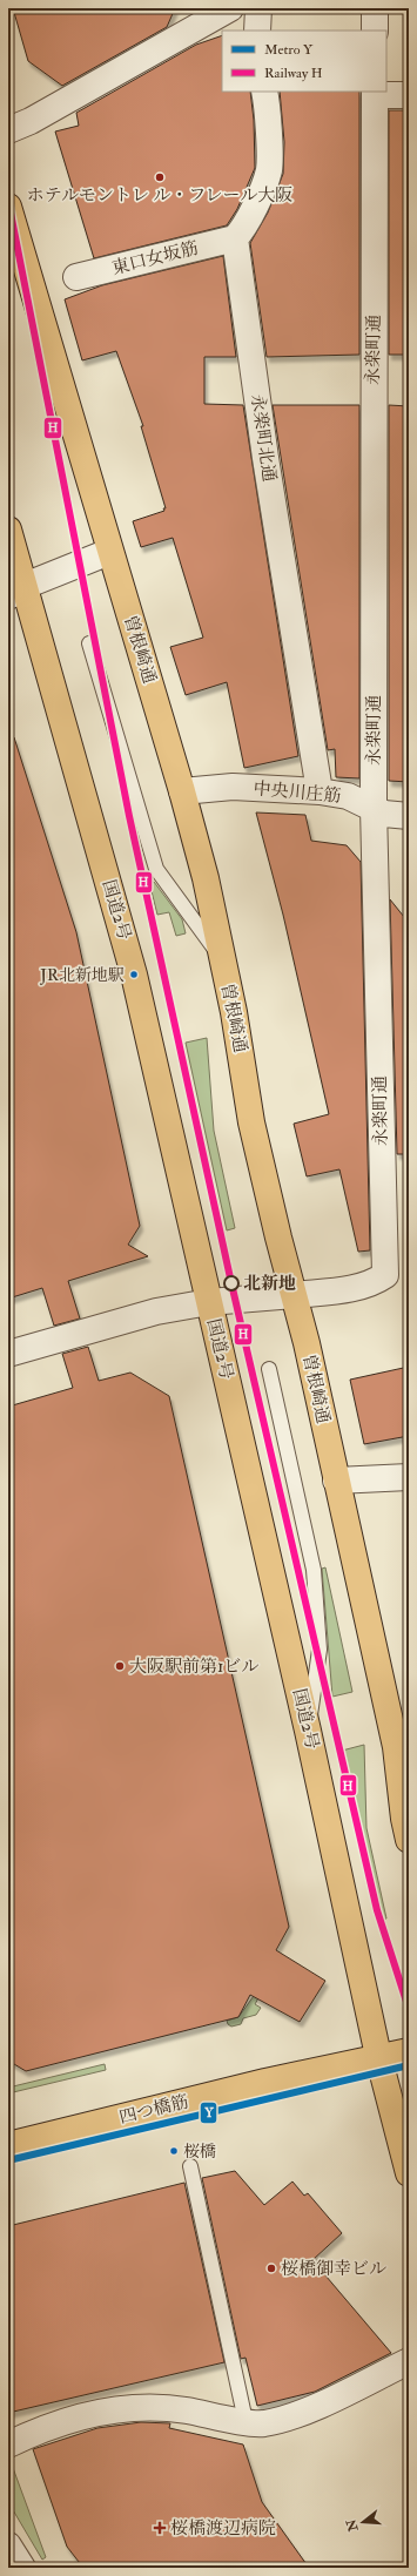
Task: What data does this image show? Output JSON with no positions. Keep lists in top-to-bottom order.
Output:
{
  "streets": {
    "main road": ["曽根崎通", "国道2号", "四つ橋筋"],
    "street": [
      "東口女坂筋",
      "永楽町通",
      "永楽町北通",
      "中央川庄筋"
    ]
  },
  "crossings": [
    ["東口女坂筋", "永楽町北通"],
    ["永楽町通", "曽根崎通"],
    ["永楽町通", "中央川庄筋"],
    ["永楽町北通", "中央川庄筋"],
    ["曽根崎通", "中央川庄筋"],
    ["国道2号", "四つ橋筋"]
  ],
  "places": {
    "other": [
      "ホテルモントレ ル・フレール大阪",
      "JR北新地駅",
      "北新地",
      "大阪駅前第1ビル",
      "桜橋",
      "桜橋御幸ビル"
    ],
    "health": ["桜橋渡辺病院"]
  },
  "lines": ["rail line H", "metro line Y"],
  "legend": ["Metro Y", "Railway H"],
  "north": "left"
}
